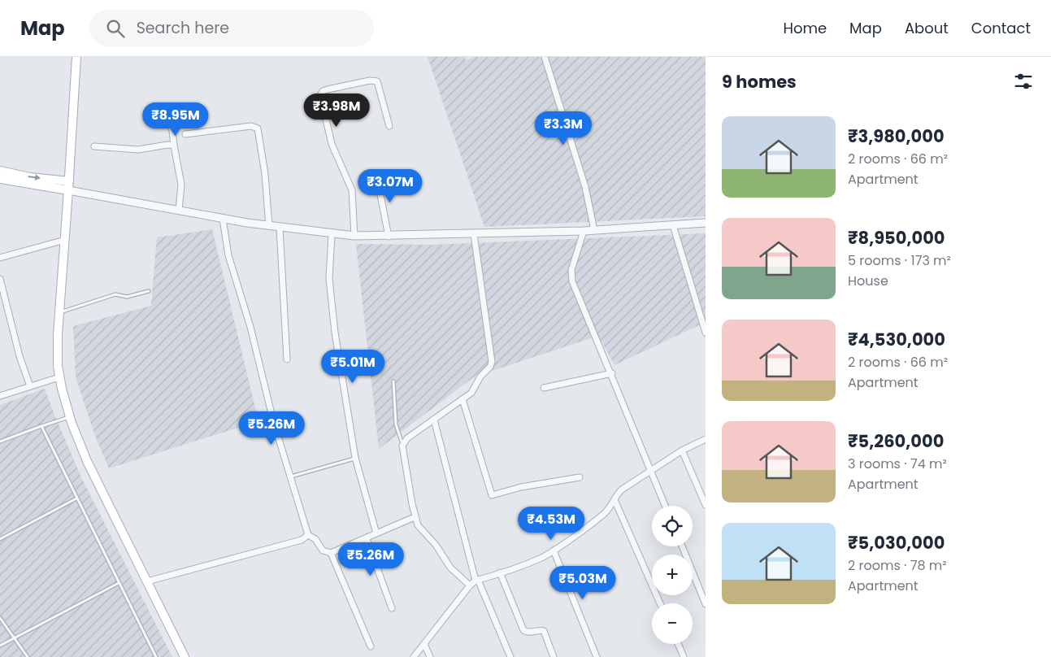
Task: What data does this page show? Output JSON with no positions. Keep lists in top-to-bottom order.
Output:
{
  "page": {
    "header": "Map",
    "search": "Search here",
    "nav": [
      "Home",
      "Map",
      "About",
      "Contact"
    ],
    "heading": "9 homes",
    "price": [
      "₹3.98M",
      "₹8.95M",
      "₹3.3M",
      "₹3.07M",
      "₹5.01M",
      "₹5.26M",
      "₹4.53M",
      "₹5.26M",
      "₹5.03M"
    ],
    "list": [
      {
        "name": "₹3,980,000",
        "note": "2 rooms · 66 m² · Apartment"
      },
      {
        "name": "₹8,950,000",
        "note": "5 rooms · 173 m² · House"
      },
      {
        "name": "₹4,530,000",
        "note": "2 rooms · 66 m² · Apartment"
      },
      {
        "name": "₹5,260,000",
        "note": "3 rooms · 74 m² · Apartment"
      },
      {
        "name": "₹5,030,000",
        "note": "2 rooms · 78 m² · Apartment"
      }
    ],
    "map_buttons": ["+", "−"]
  }
}
